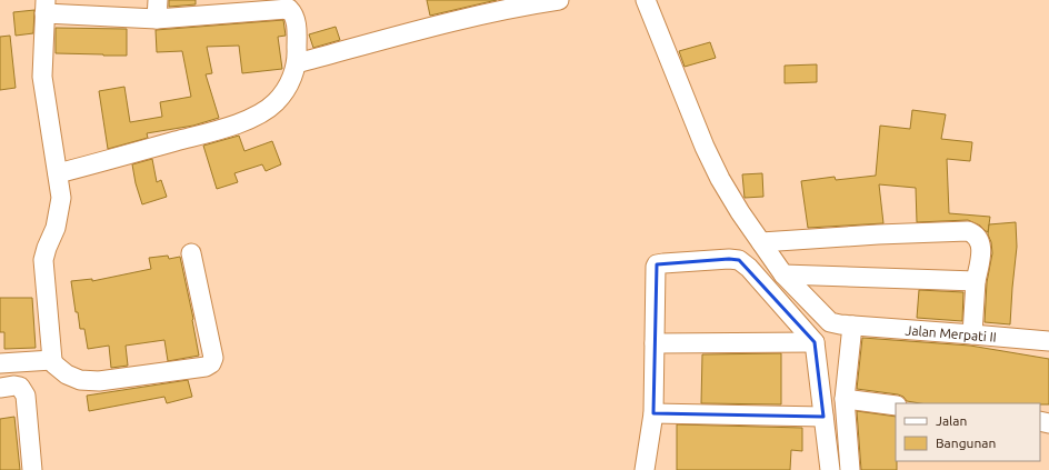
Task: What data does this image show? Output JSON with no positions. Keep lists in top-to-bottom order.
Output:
{
  "streets": {
    "street": ["Jalan Merpati II"]
  },
  "legend": ["Jalan", "Bangunan"]
}
